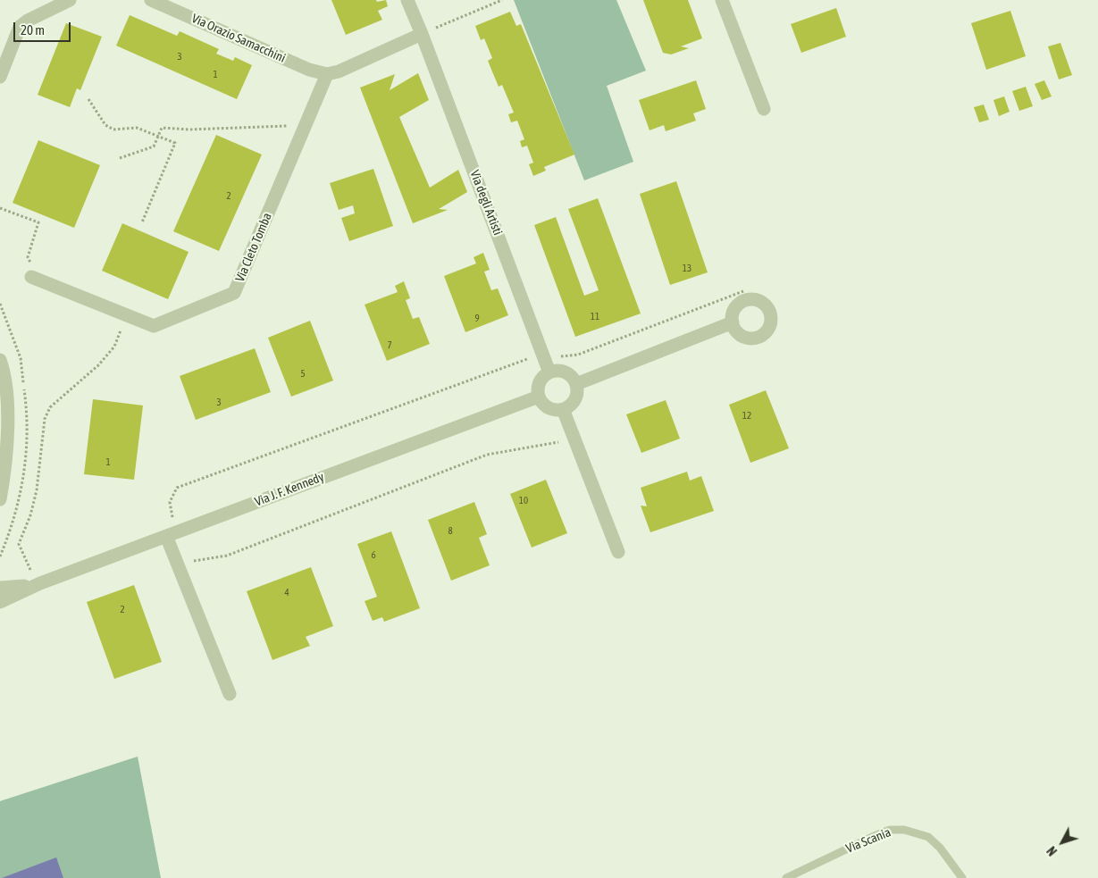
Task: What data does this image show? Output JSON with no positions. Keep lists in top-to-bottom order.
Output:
{
  "streets": {
    "street": [
      "Via Orazio Samacchini",
      "Via degli Artisti",
      "Via Cleto Tomba",
      "Via J. F. Kennedy"
    ],
    "lane": ["Via Scania"]
  },
  "crossings": [
    ["Via Orazio Samacchini", "Via Cleto Tomba"],
    ["Via degli Artisti", "Via J. F. Kennedy"]
  ],
  "house_numbers": [
    "3",
    "1",
    "2",
    "13",
    "11",
    "9",
    "7",
    "5",
    "3",
    "12",
    "1",
    "10",
    "8",
    "6",
    "4",
    "2"
  ],
  "scale_bar": "20 m",
  "north": "bottom left"
}
